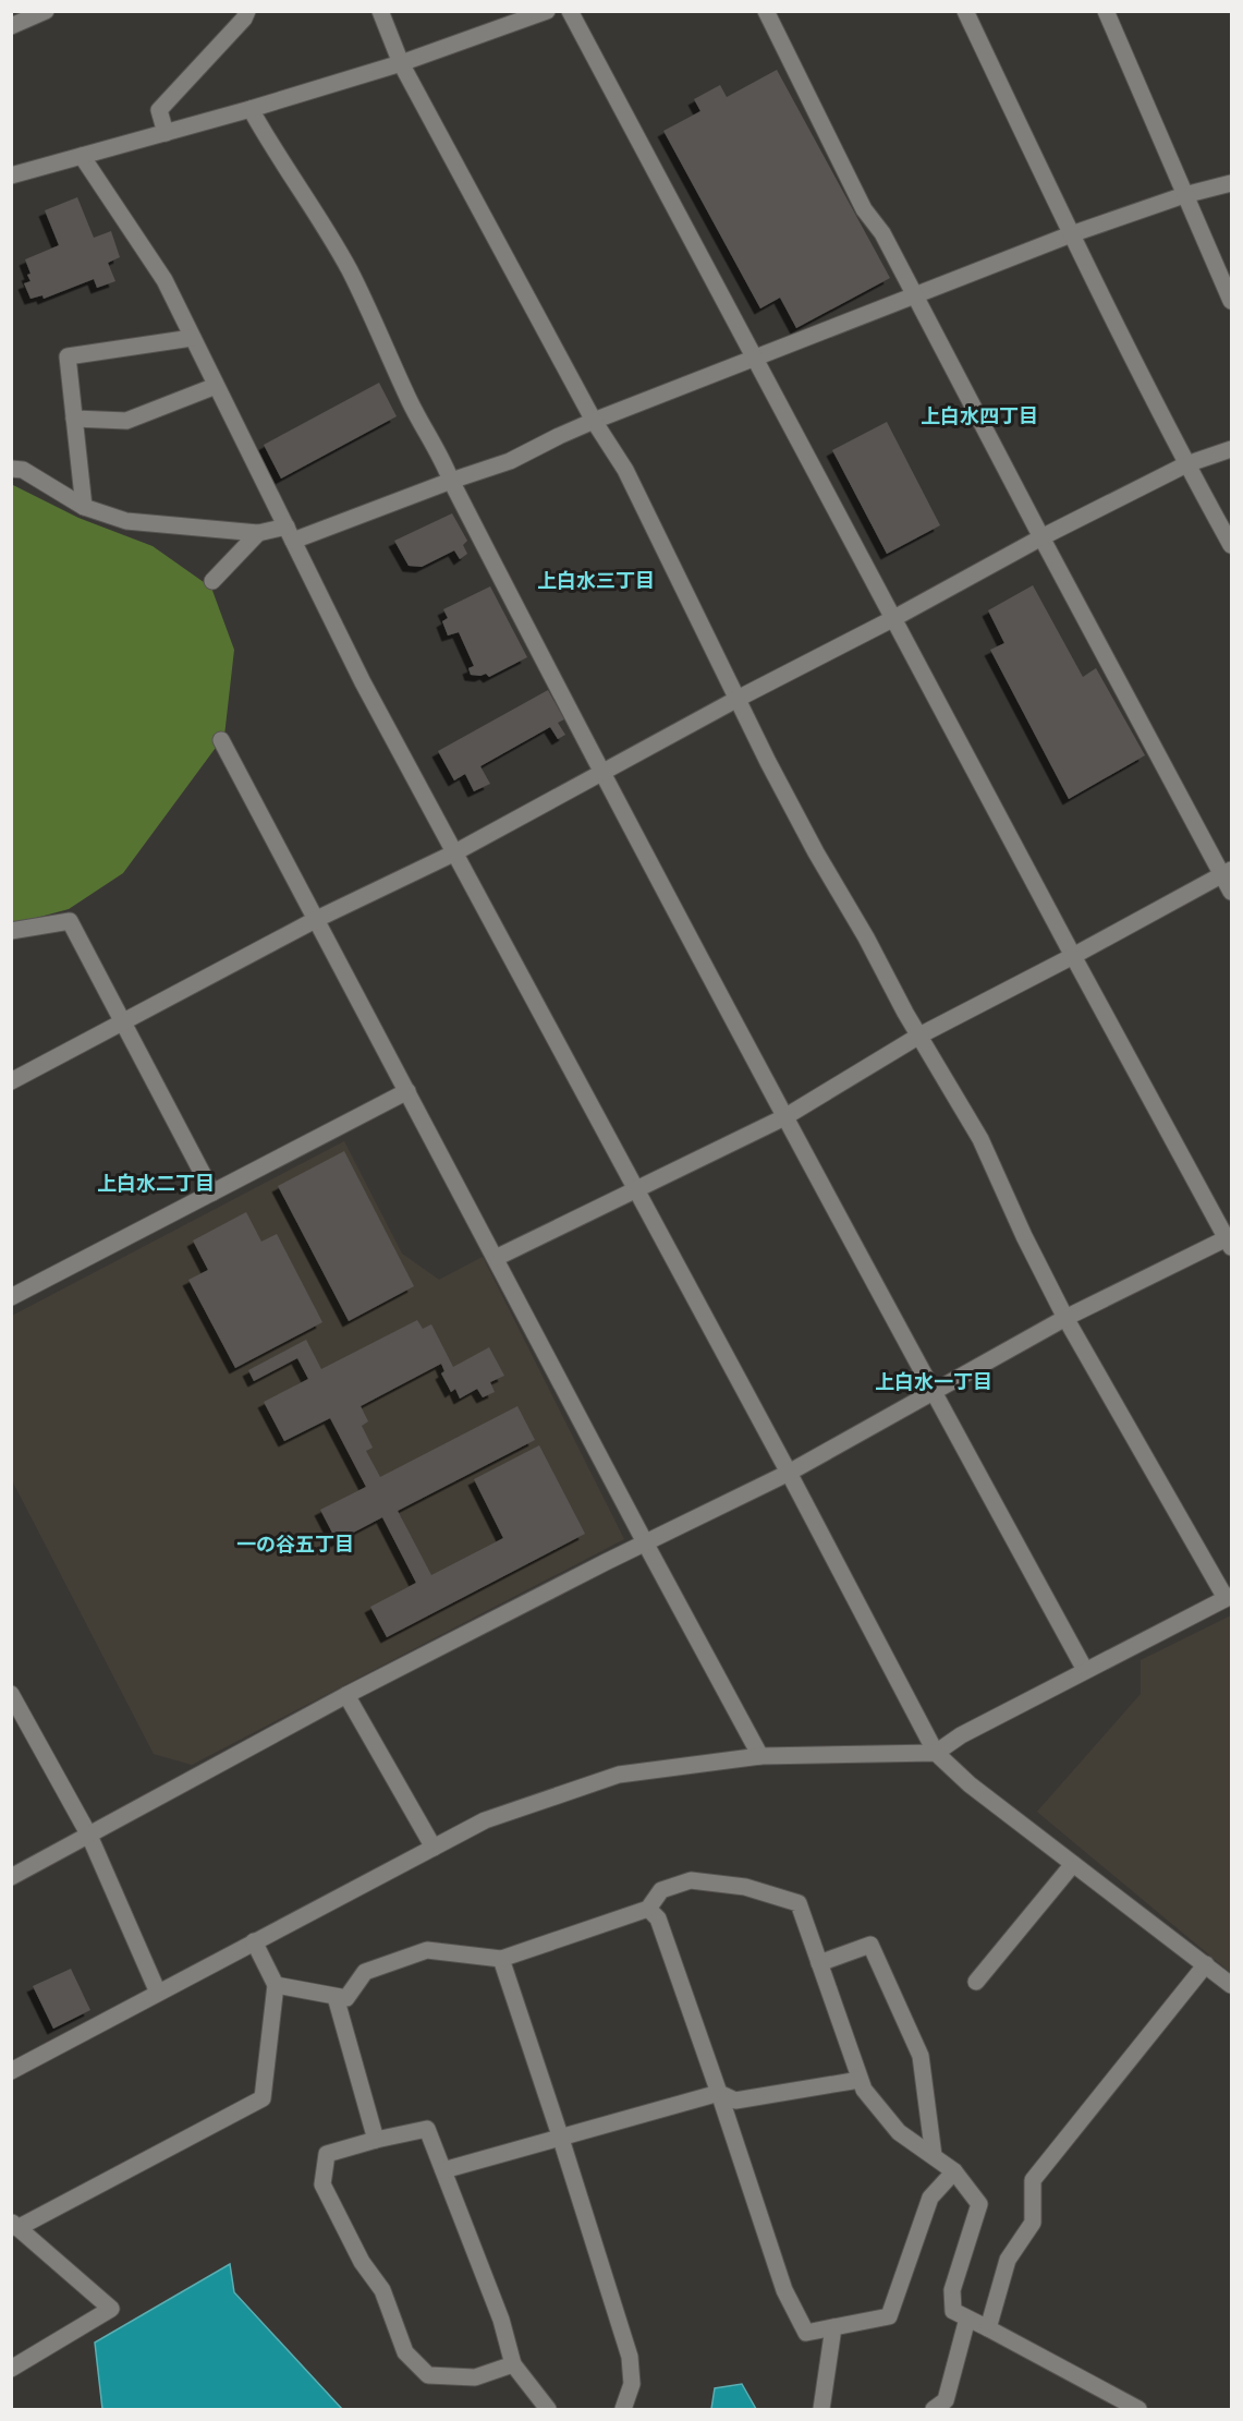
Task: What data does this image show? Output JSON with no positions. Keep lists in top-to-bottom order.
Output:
{
  "districts": [
    "上白水四丁目",
    "上白水三丁目",
    "上白水二丁目",
    "上白水一丁目",
    "一の谷五丁目"
  ]
}
